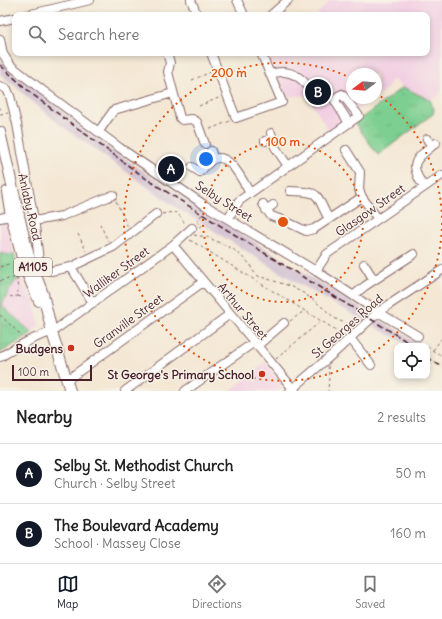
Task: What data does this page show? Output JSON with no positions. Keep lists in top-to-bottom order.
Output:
{
  "streets": {
    "main road": ["Anlaby Road", "A1105"],
    "street": [
      "Selby Street",
      "Glasgow Street",
      "Walliker Street",
      "Arthur Street",
      "Granville Street",
      "St Georges Road"
    ]
  },
  "crossings": [
    ["Selby Street", "Glasgow Street"],
    ["Selby Street", "St Georges Road"],
    ["Anlaby Road", "Walliker Street"],
    ["Anlaby Road", "Granville Street"],
    ["Walliker Street", "Arthur Street"],
    ["Arthur Street", "Granville Street"],
    ["Arthur Street", "St Georges Road"]
  ],
  "places": ["Budgens", "St George's Primary School"],
  "scale_bar": "100 m",
  "north": "left",
  "page": {
    "search": "Search here",
    "pins": ["B", "A"],
    "scale": "100 m",
    "heading": ["Nearby", "2 results"],
    "list": [
      {
        "mark": "A",
        "name": "Selby St. Methodist Church",
        "note": "Church · Selby Street",
        "value": "50 m"
      },
      {
        "mark": "B",
        "name": "The Boulevard Academy",
        "note": "School · Massey Close",
        "value": "160 m"
      }
    ],
    "nav": ["Map", "Directions", "Saved"]
  },
  "rings": ["200 m", "100 m"]
}
